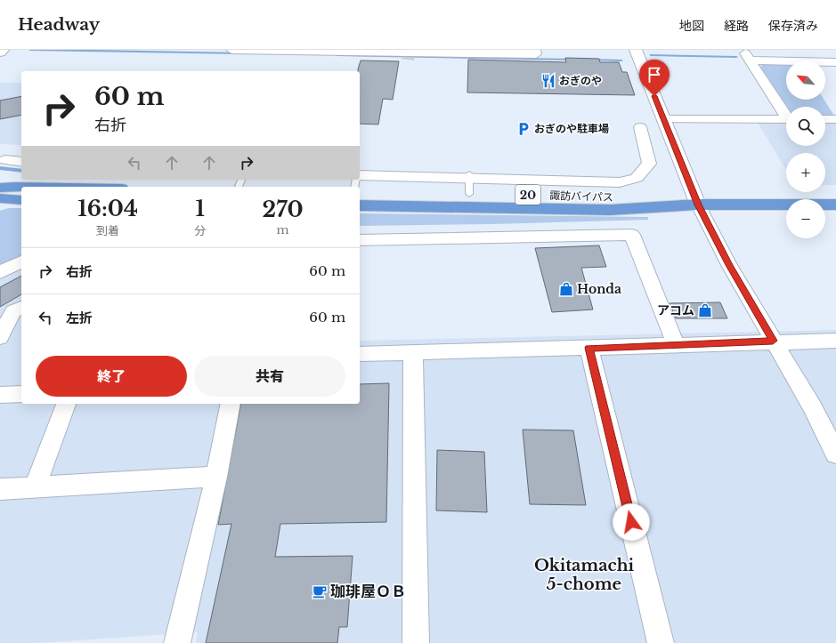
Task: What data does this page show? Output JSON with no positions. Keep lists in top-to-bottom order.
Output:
{
  "streets": {
    "highway": ["20", "諏訪バイパス"]
  },
  "districts": ["Okitamachi 5-chome"],
  "places": {
    "restaurant": ["おぎのや"],
    "parking": ["おぎのや駐車場"],
    "shop": ["Honda", "アコム"],
    "cafe": ["珈琲屋ＯＢ"]
  },
  "north": "top left",
  "page": {
    "header": "Headway",
    "nav": ["地図", "経路", "保存済み"],
    "map_buttons": ["+", "−"],
    "turn": ["60 m", "右折"],
    "eta": [
      "16:04",
      "到着",
      "1",
      "分",
      "270",
      "m"
    ],
    "list": [
      {
        "name": "右折",
        "value": "60 m"
      },
      {
        "name": "左折",
        "value": "60 m"
      }
    ],
    "buttons": ["終了", "共有"]
  }
}
